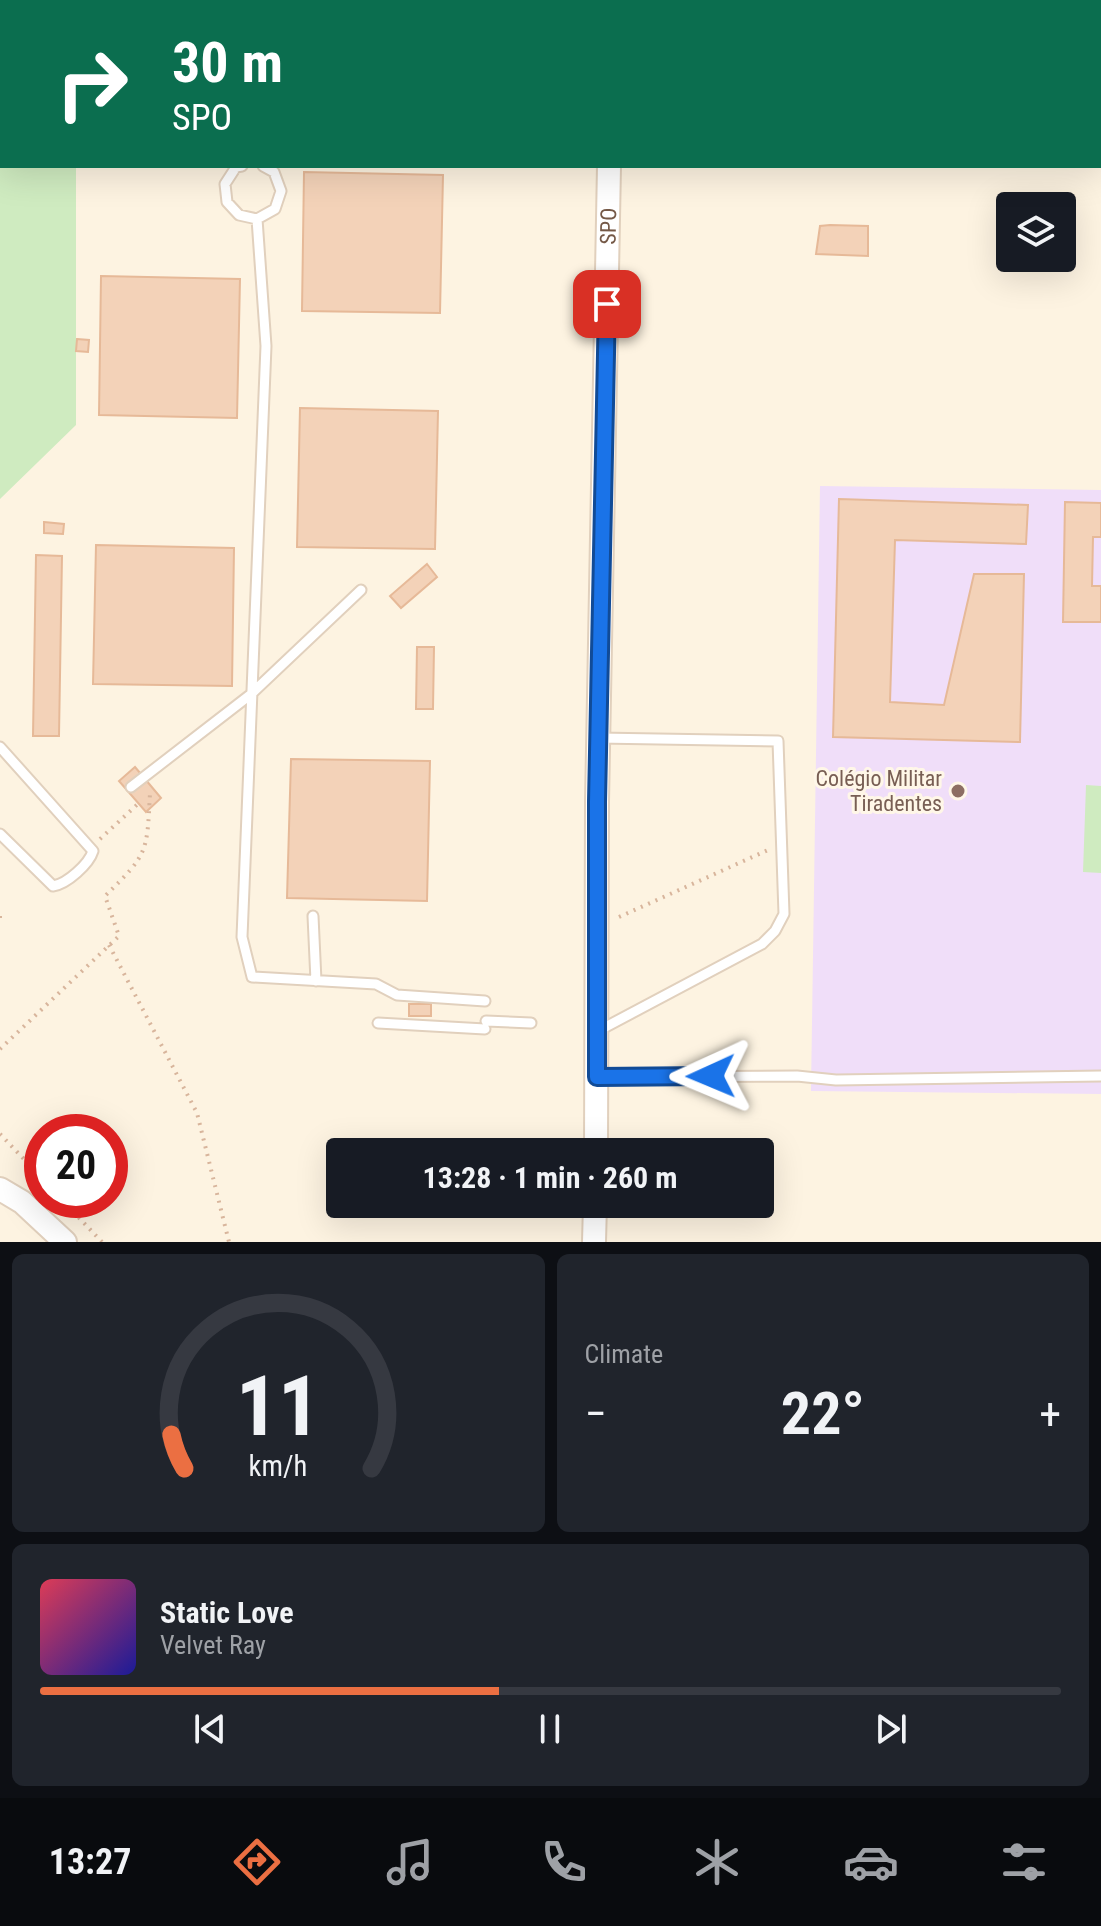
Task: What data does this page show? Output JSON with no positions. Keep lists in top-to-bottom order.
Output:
{
  "streets": {
    "street": ["SPO"]
  },
  "places": ["Colégio Militar Tiradentes"],
  "page": {
    "turn": ["30 m", "SPO"],
    "limit": "20",
    "trip": "13:28 · 1 min · 260 m",
    "tile": "Climate",
    "heat": ["−", "22°", "+"],
    "song": ["Static Love", "Velvet Ray"],
    "tabs": "13:27",
    "gauge": ["11", "km/h"]
  }
}
